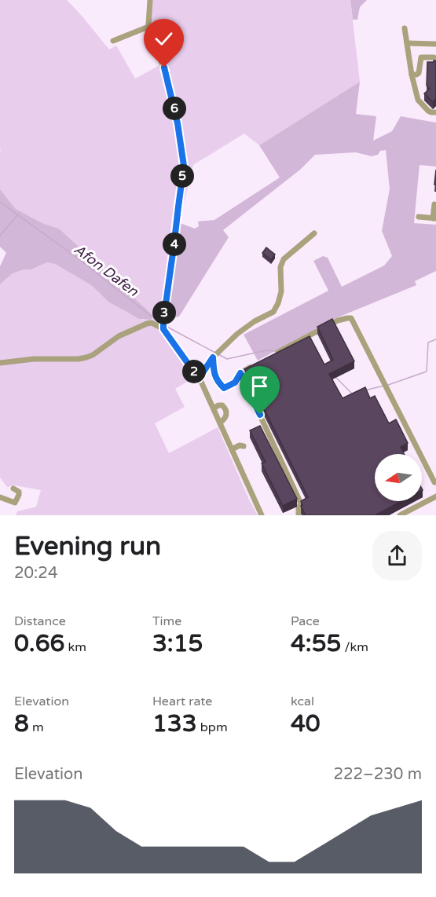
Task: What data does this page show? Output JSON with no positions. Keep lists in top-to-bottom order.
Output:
{
  "water": ["Afon Dafen"],
  "north": "left",
  "page": {
    "pins": [
      "6",
      "5",
      "4",
      "3",
      "2"
    ],
    "heading": ["Evening run", "20:24"],
    "stats": [
      ["Distance", "0.66 km"],
      ["Time", "3:15"],
      ["Pace", "4:55 /km"],
      ["Elevation", "8 m"],
      ["Heart rate", "133 bpm"],
      ["kcal", "40"]
    ],
    "chart": ["Elevation", "222–230 m"]
  }
}
